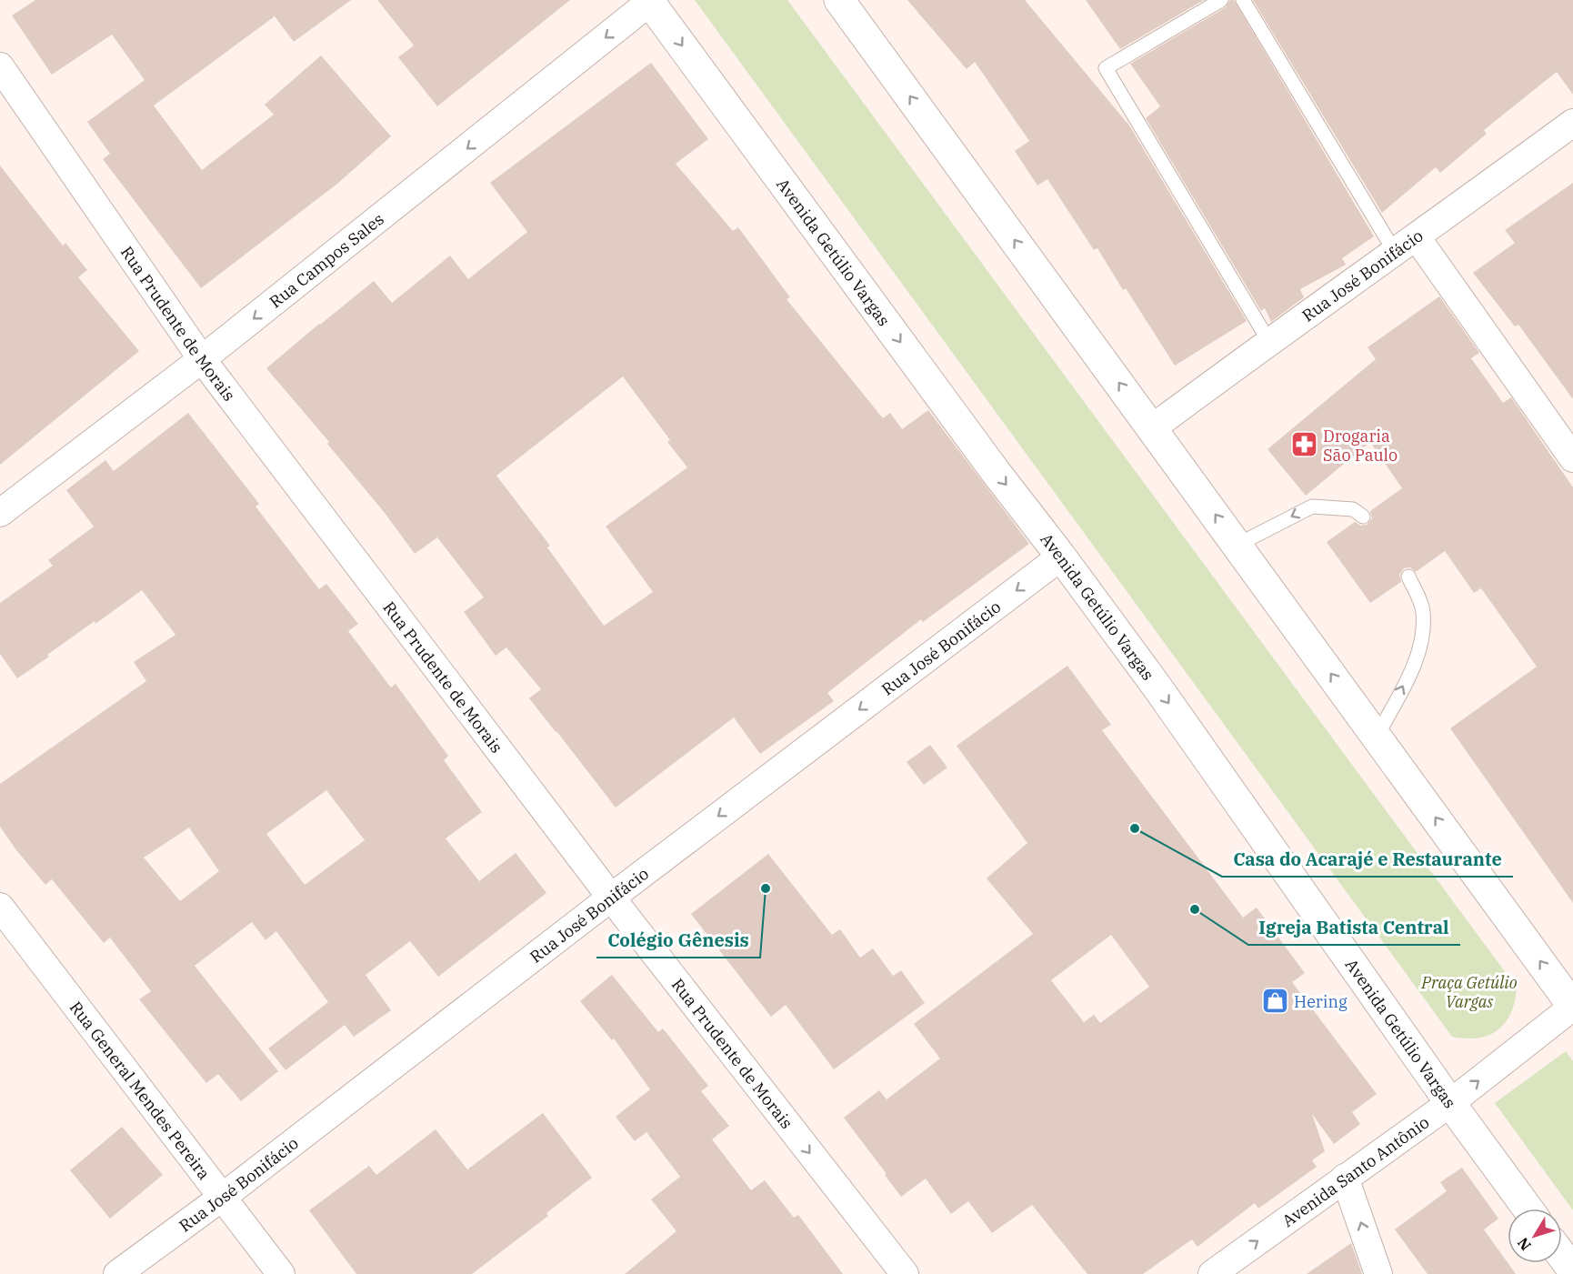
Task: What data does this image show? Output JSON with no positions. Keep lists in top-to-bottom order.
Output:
{
  "streets": {
    "main road": ["Avenida Getúlio Vargas"],
    "street": [
      "Rua Campos Sales",
      "Rua José Bonifácio",
      "Rua Prudente de Morais",
      "Rua General Mendes Pereira",
      "Avenida Santo Antônio"
    ]
  },
  "crossings": [
    ["Avenida Getúlio Vargas", "Rua Campos Sales"],
    ["Avenida Getúlio Vargas", "Rua José Bonifácio"],
    ["Avenida Getúlio Vargas", "Avenida Santo Antônio"],
    ["Rua Campos Sales", "Rua Prudente de Morais"],
    ["Rua José Bonifácio", "Rua Prudente de Morais"],
    ["Rua José Bonifácio", "Rua General Mendes Pereira"]
  ],
  "one_way": ["Rua Campos Sales", "Avenida Santo Antônio"],
  "parks": ["Praça Getúlio Vargas"],
  "places": {
    "pharmacy": ["Drogaria São Paulo"],
    "other": ["Casa do Acarajé e Restaurante", "Colégio Gênesis", "Igreja Batista Central"],
    "shop": ["Hering"]
  },
  "north": "bottom left"
}
